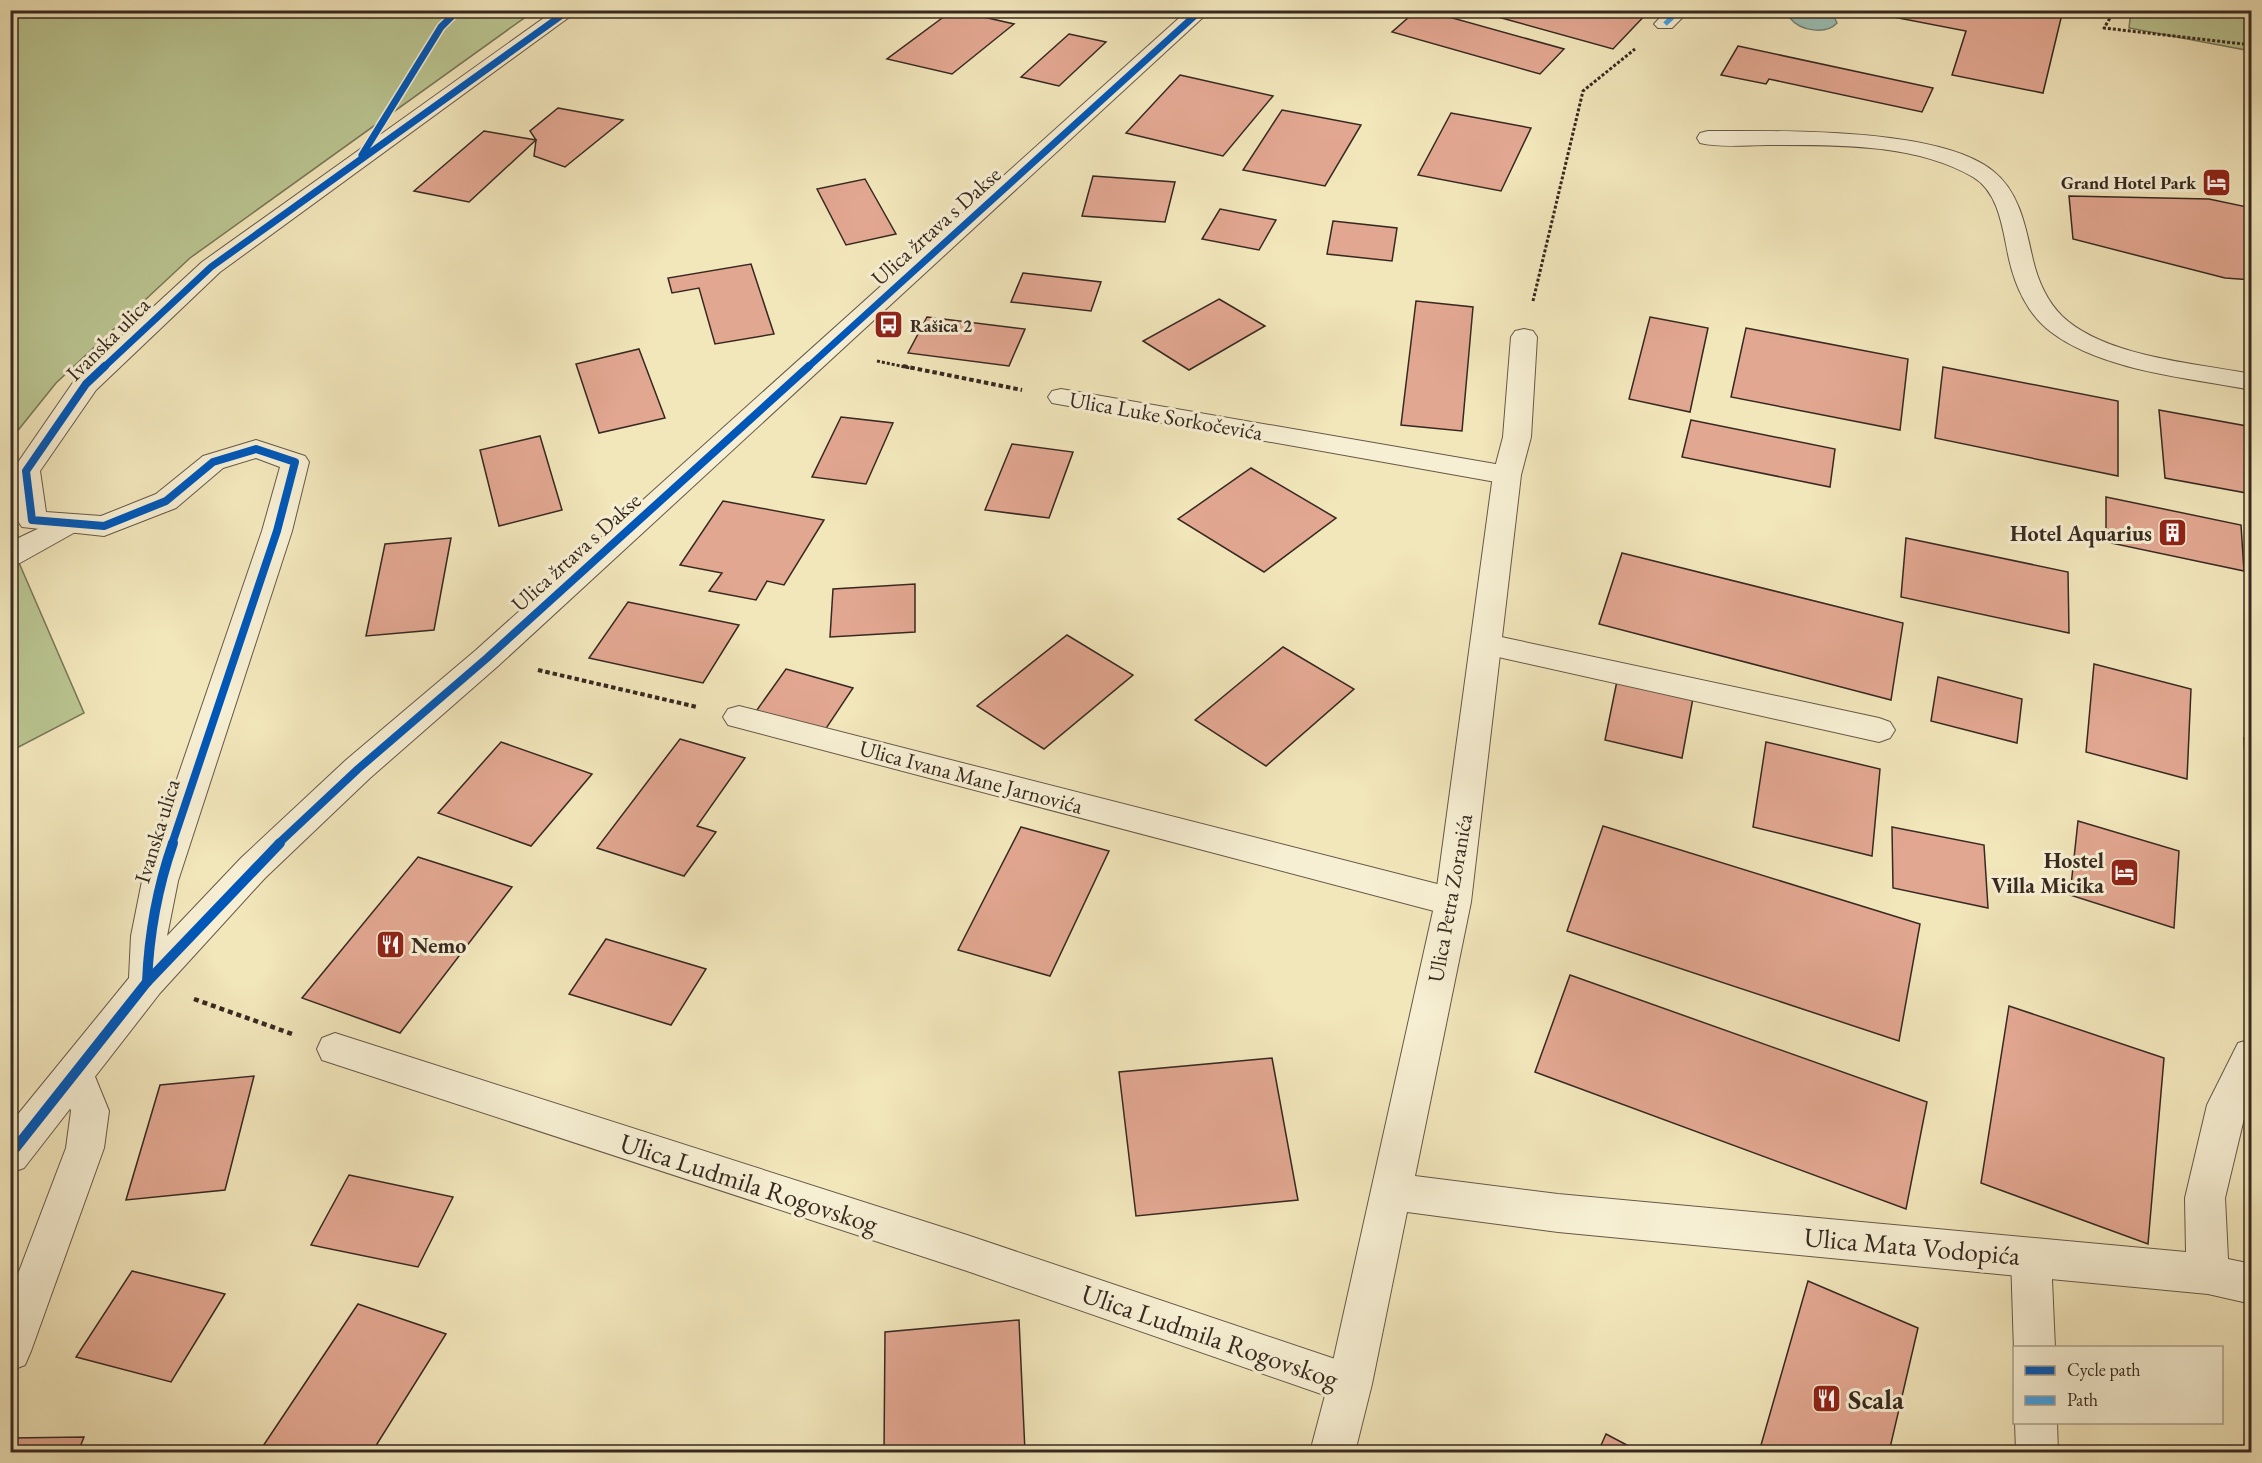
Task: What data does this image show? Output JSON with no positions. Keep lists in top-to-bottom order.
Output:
{
  "streets": {
    "street": [
      "Ulica žrtava s Dakse",
      "Ivanska ulica",
      "Ulica Petra Zoranića",
      "Ulica Mata Vodopića"
    ],
    "lane": ["Ulica Luke Sorkočevića", "Ulica Ivana Mane Jarnovića", "Ulica Ludmila Rogovskog"]
  },
  "crossings": [
    ["Ulica žrtava s Dakse", "Ivanska ulica"],
    ["Ulica žrtava s Dakse", "Ulica Luke Sorkočevića"],
    ["Ulica Luke Sorkočevića", "Ulica Petra Zoranića"],
    ["Ulica Ivana Mane Jarnovića", "Ulica Petra Zoranića"],
    ["Ulica Petra Zoranića", "Ulica Ludmila Rogovskog"],
    ["Ulica Petra Zoranića", "Ulica Mata Vodopića"]
  ],
  "places": {
    "hotel": ["Grand Hotel Park", "Hostel Villa Micika"],
    "bus stop": ["Rašica 2"],
    "building": ["Hotel Aquarius"],
    "restaurant": ["Nemo", "Scala"]
  },
  "legend": ["Cycle path", "Path"]
}
